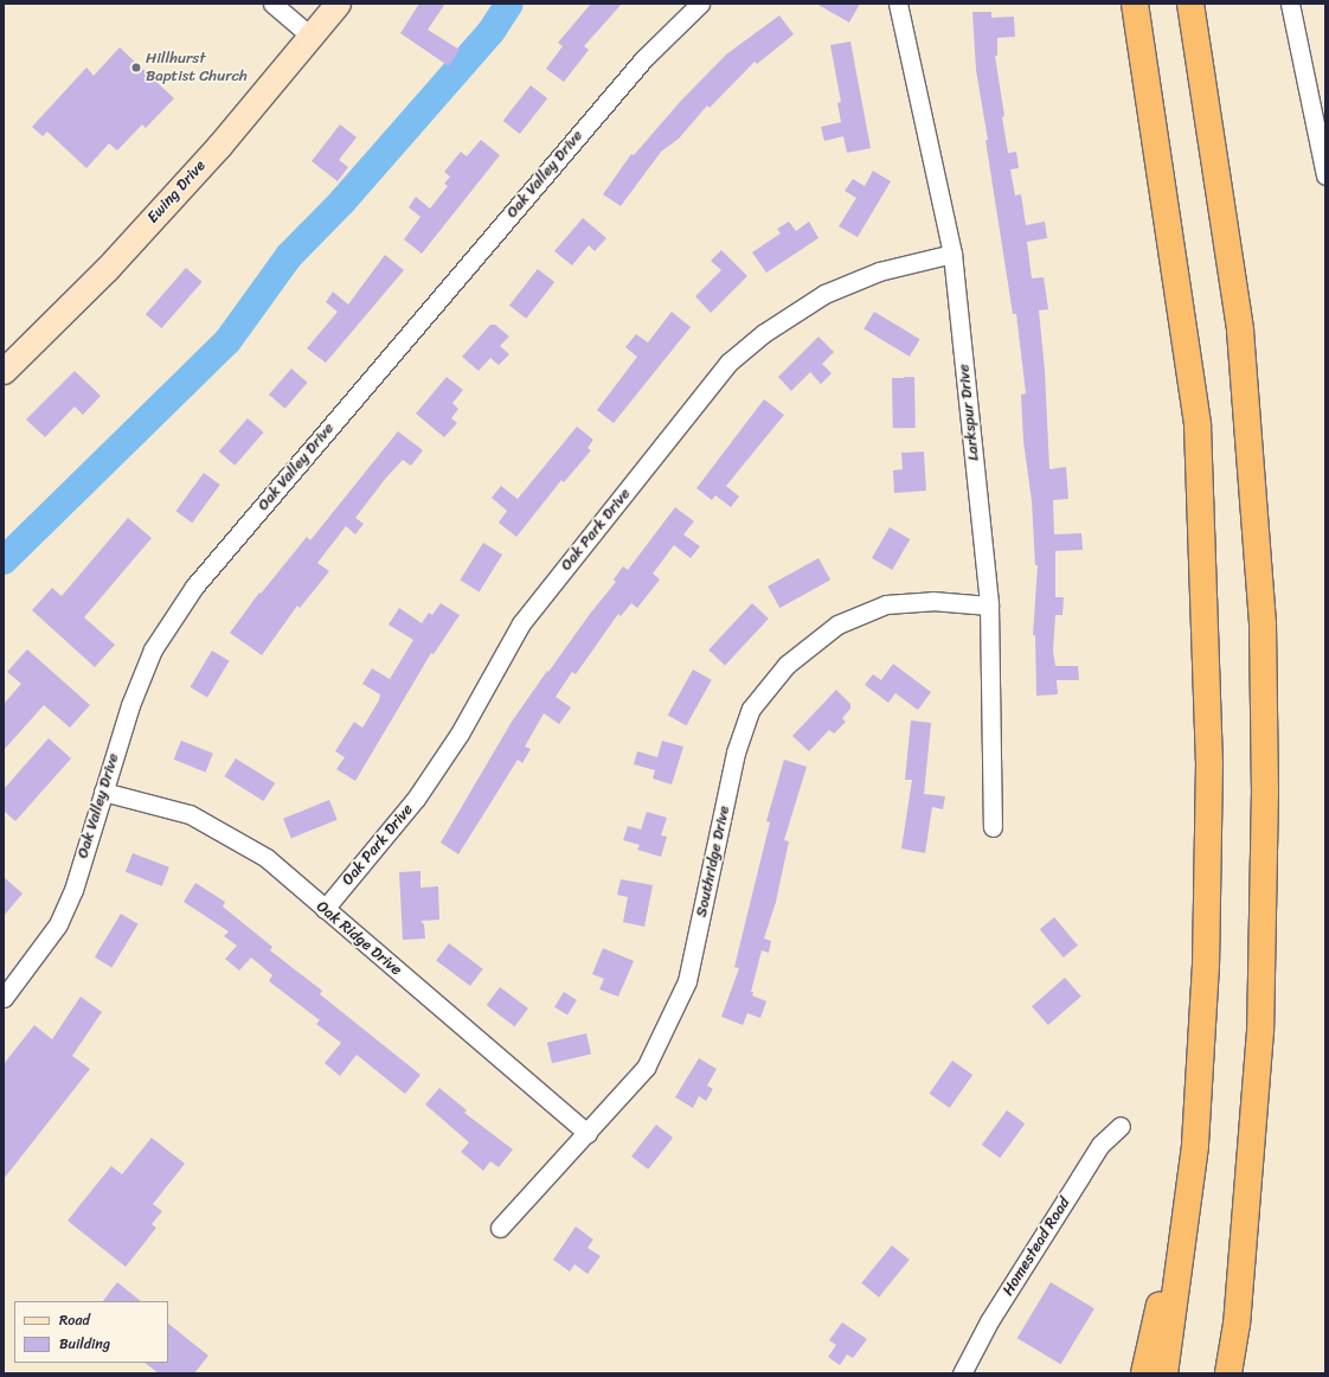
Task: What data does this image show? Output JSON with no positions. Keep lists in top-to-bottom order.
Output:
{
  "streets": {
    "main road": ["Ewing Drive"],
    "street": [
      "Oak Valley Drive",
      "Larkspur Drive",
      "Oak Park Drive",
      "Southridge Drive",
      "Oak Ridge Drive",
      "Homestead Road"
    ]
  },
  "crossings": [
    ["Oak Valley Drive", "Oak Ridge Drive"],
    ["Larkspur Drive", "Oak Park Drive"],
    ["Larkspur Drive", "Southridge Drive"],
    ["Oak Park Drive", "Oak Ridge Drive"],
    ["Southridge Drive", "Oak Ridge Drive"]
  ],
  "places": ["Hillhurst Baptist Church"],
  "legend": ["Road", "Building"]
}
